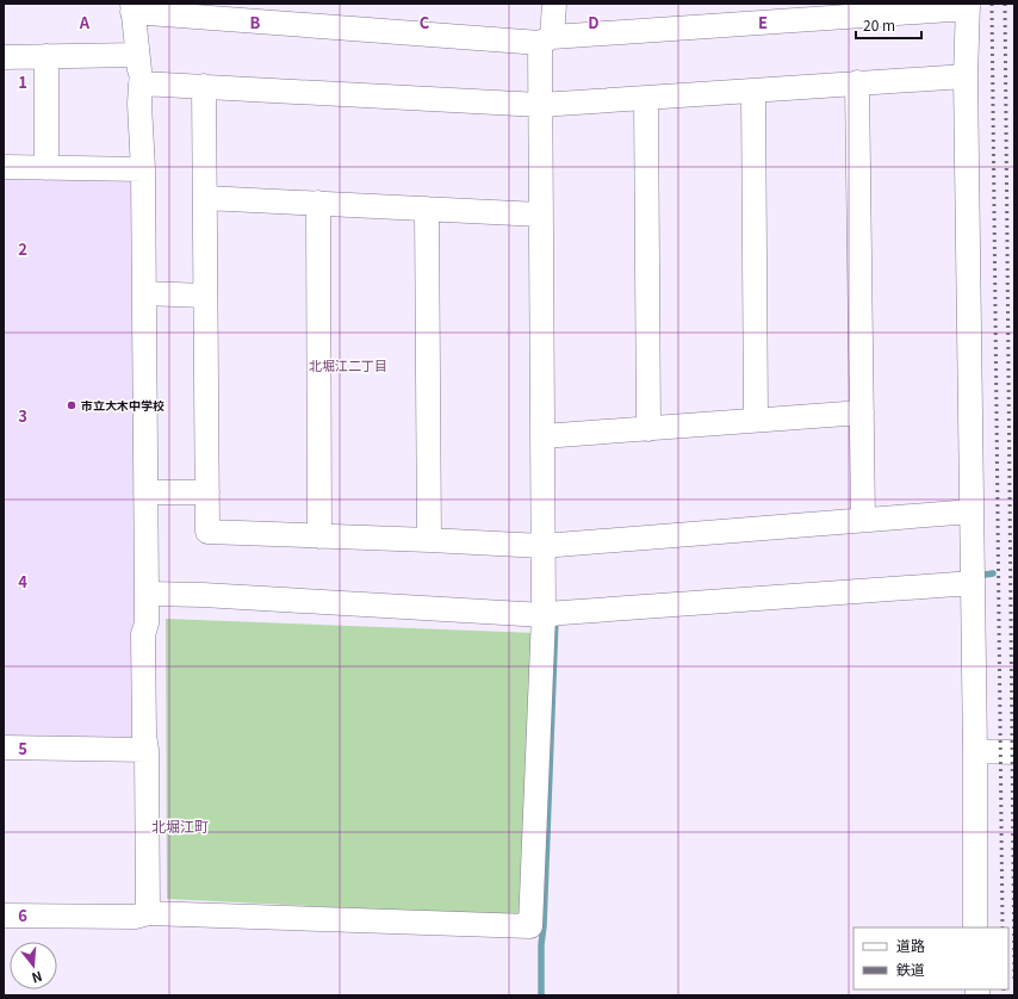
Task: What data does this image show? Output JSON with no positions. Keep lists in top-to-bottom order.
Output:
{
  "districts": ["北堀江二丁目", "北堀江町"],
  "places": ["市立大木中学校"],
  "legend": ["道路", "鉄道"],
  "scale_bar": "20 m",
  "north": "bottom",
  "grid": {
    "columns": [
      "A",
      "B",
      "C",
      "D",
      "E"
    ],
    "rows": [
      "1",
      "2",
      "3",
      "4",
      "5",
      "6"
    ]
  }
}
